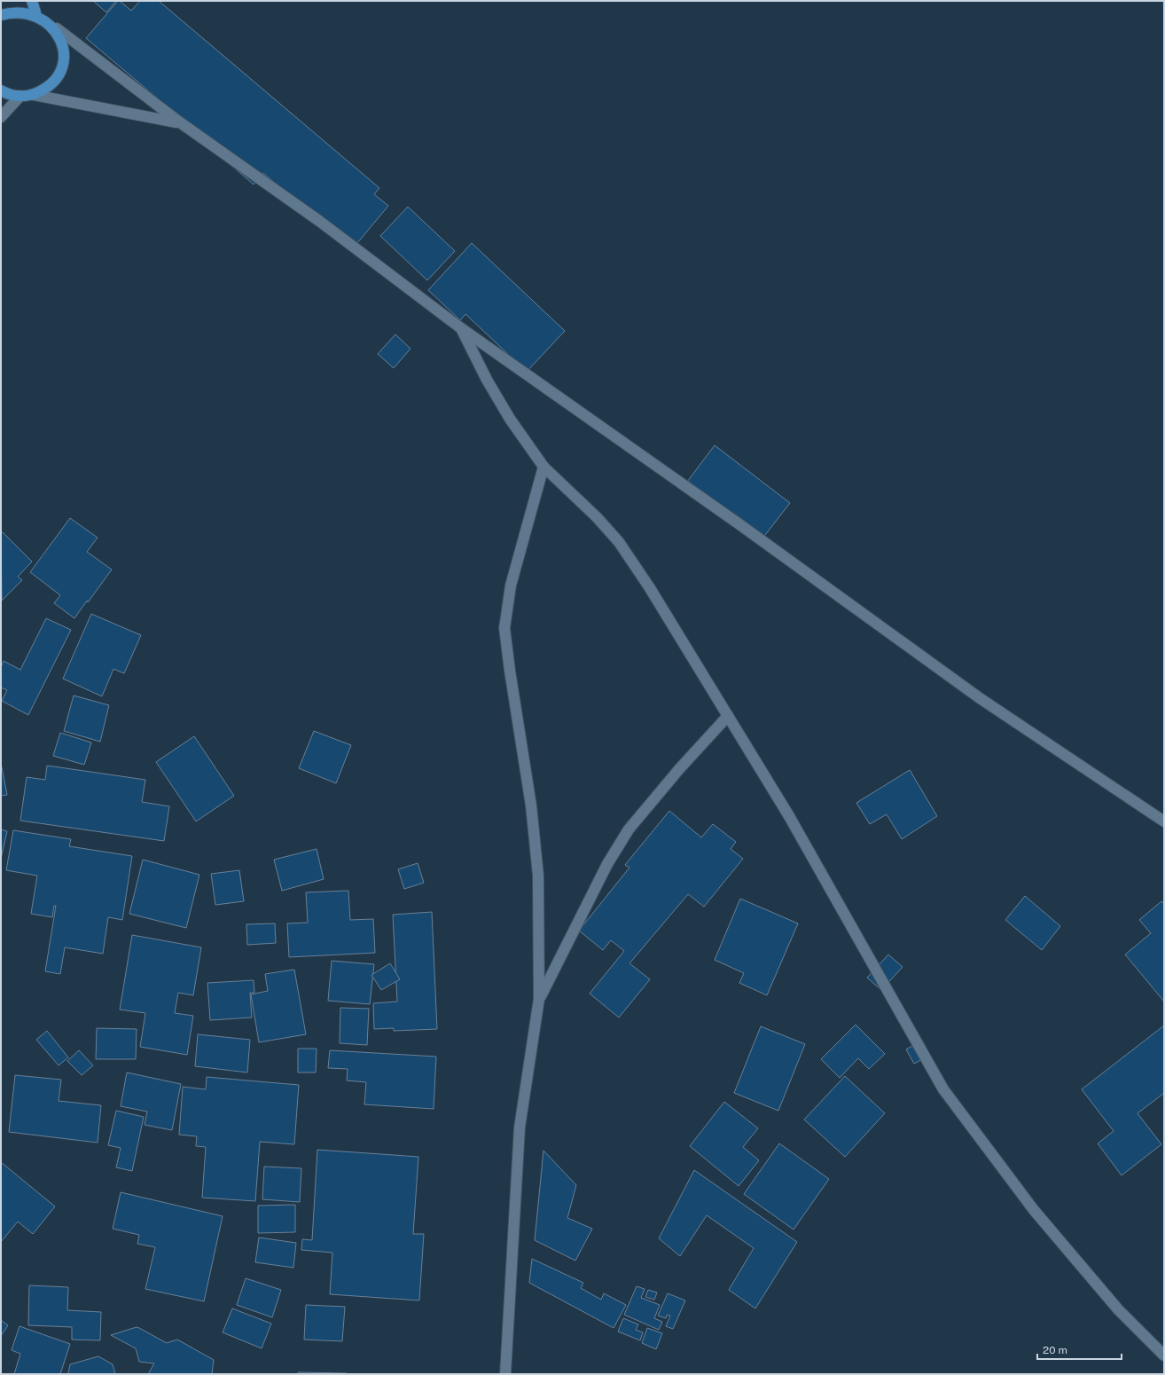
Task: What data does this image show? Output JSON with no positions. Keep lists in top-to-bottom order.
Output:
{
  "scale_bar": "20 m"
}
